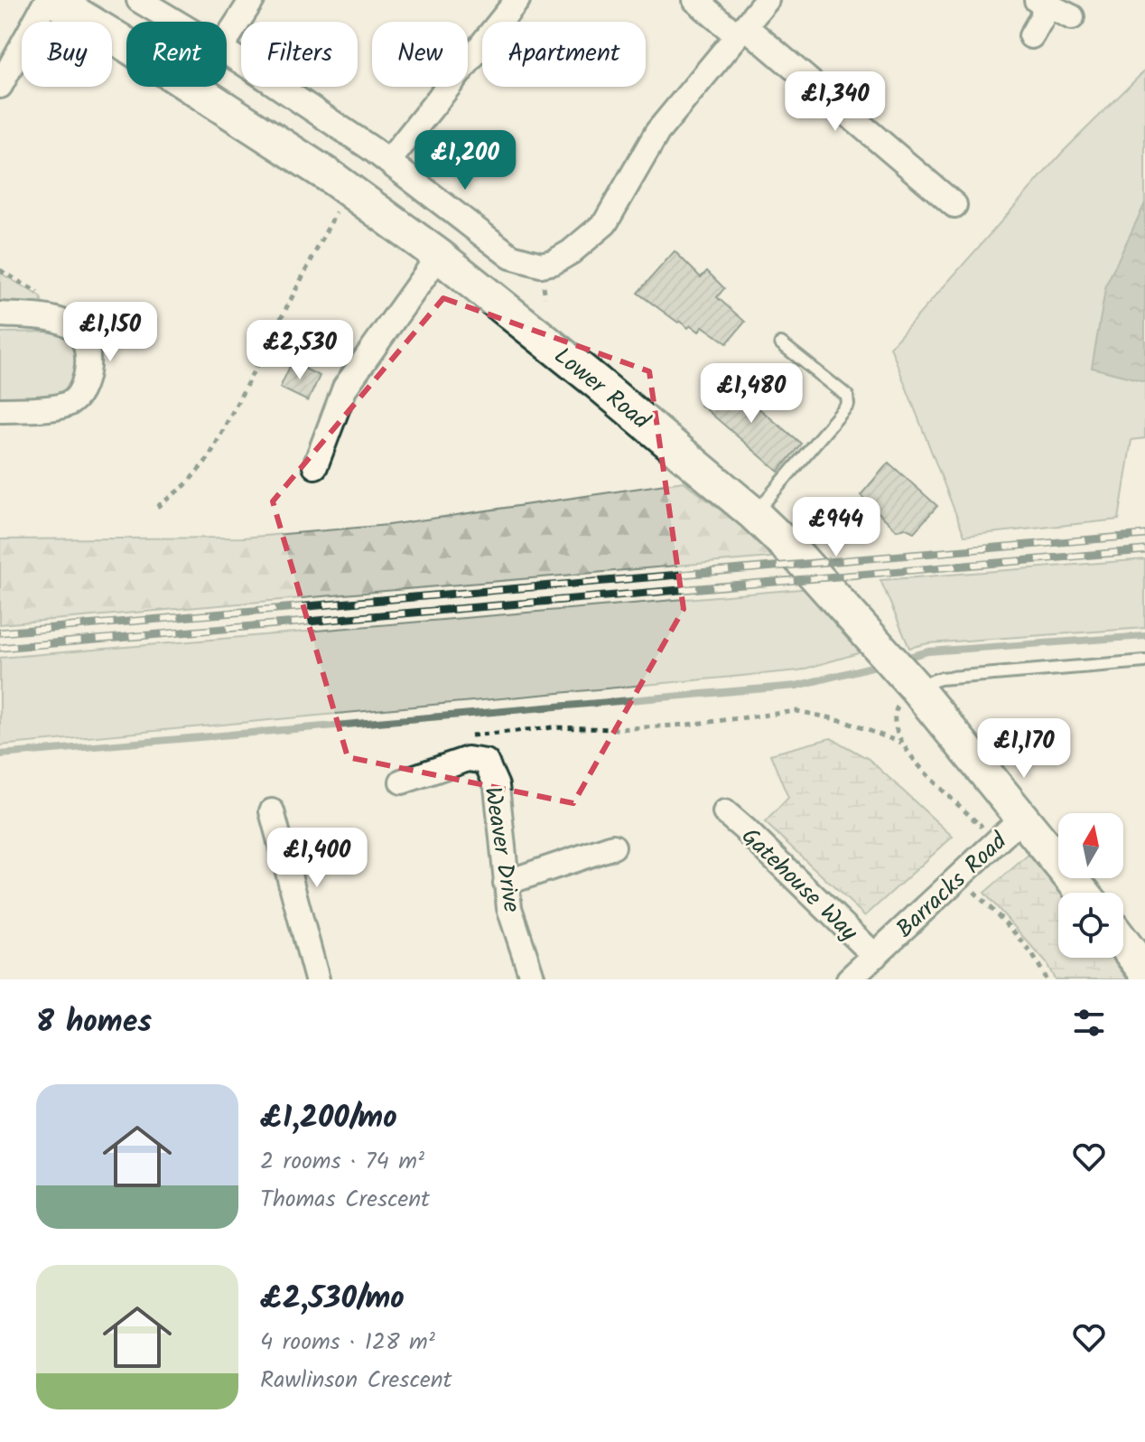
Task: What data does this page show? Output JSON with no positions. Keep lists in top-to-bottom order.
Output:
{
  "streets": {
    "street": [
      "Lower Road",
      "Weaver Drive",
      "Gatehouse Way",
      "Barracks Road"
    ]
  },
  "crossings": [
    ["Lower Road", "Barracks Road"],
    ["Gatehouse Way", "Barracks Road"]
  ],
  "north": "top",
  "page": {
    "chip": [
      "Buy",
      "Rent",
      "Filters",
      "New",
      "Apartment"
    ],
    "price": [
      "£1,340",
      "£1,200",
      "£1,150",
      "£2,530",
      "£1,480",
      "£944",
      "£1,170",
      "£1,400"
    ],
    "heading": "8 homes",
    "list": [
      {
        "name": "£1,200/mo",
        "note": "2 rooms · 74 m² · Thomas Crescent"
      },
      {
        "name": "£2,530/mo",
        "note": "4 rooms · 128 m² · Rawlinson Crescent"
      }
    ]
  }
}
